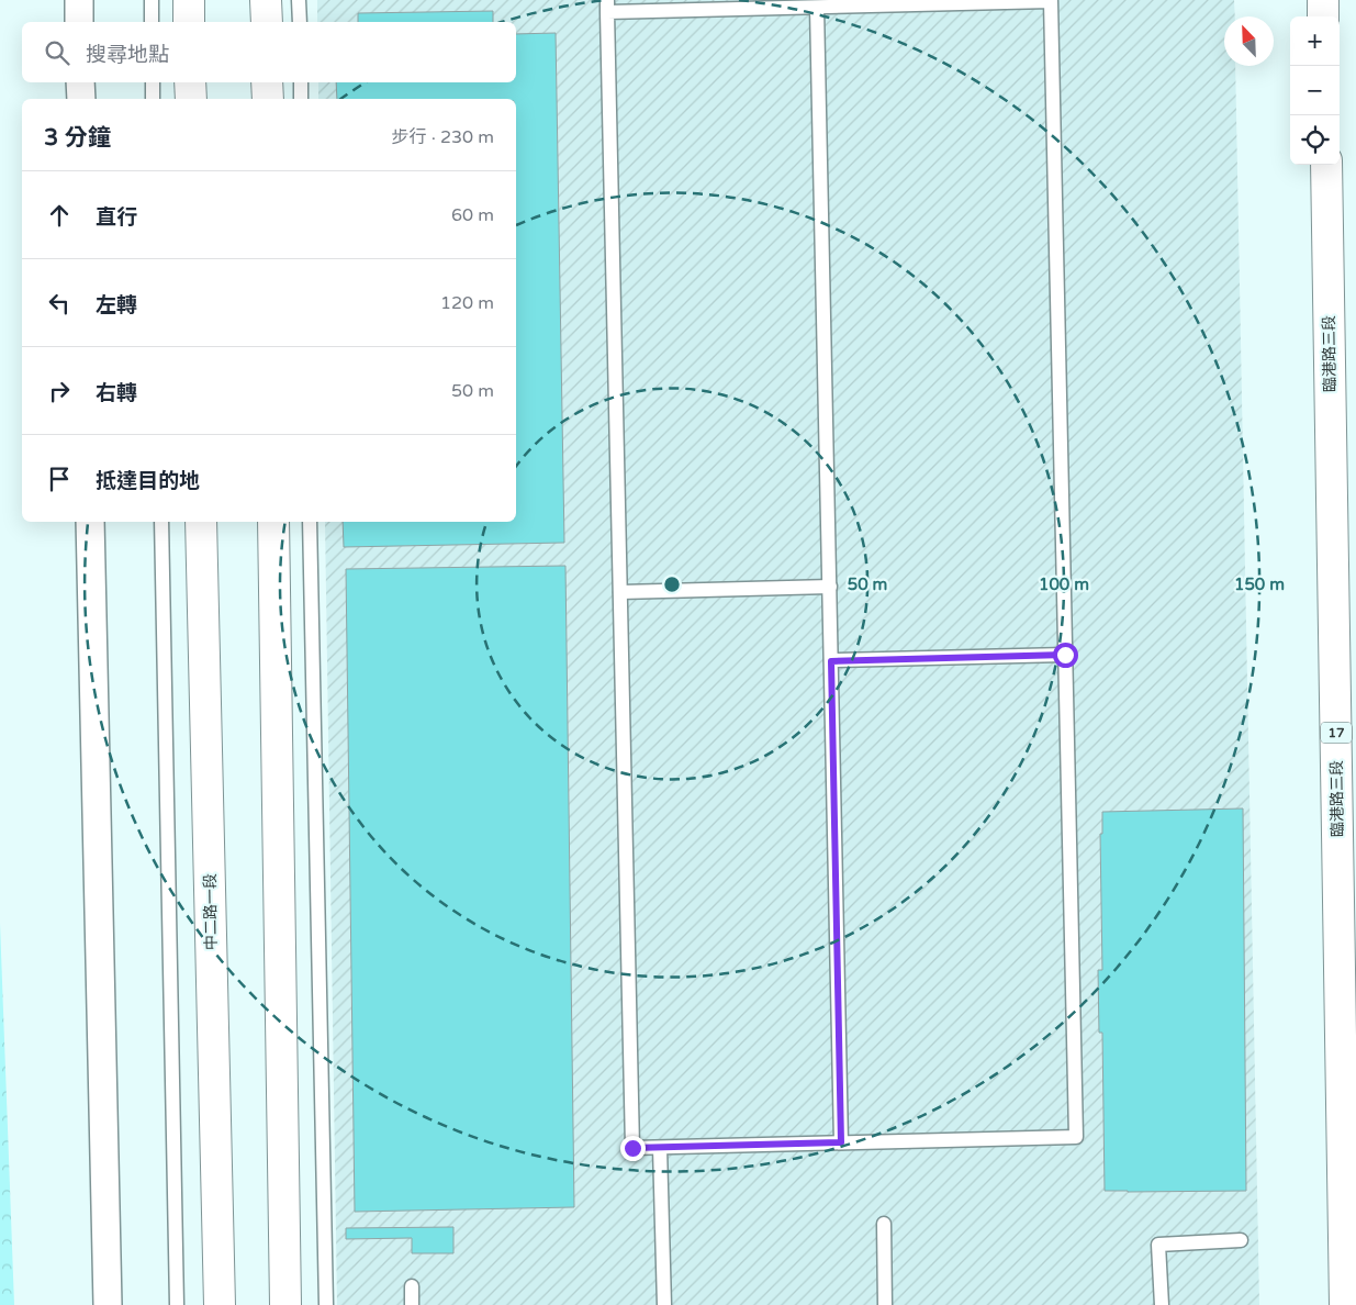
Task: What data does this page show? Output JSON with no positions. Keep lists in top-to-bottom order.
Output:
{
  "streets": {
    "street": ["臨港路三段", "17", "中二路一段"]
  },
  "north": "top left",
  "page": {
    "map_buttons": ["+", "−"],
    "search": "搜尋地點",
    "heading": ["3 分鐘", "步行 · 230 m"],
    "list": [
      ["直行", "60 m"],
      ["左轉", "120 m"],
      ["右轉", "50 m"],
      "抵達目的地"
    ]
  },
  "rings": ["50 m", "100 m", "150 m"]
}
